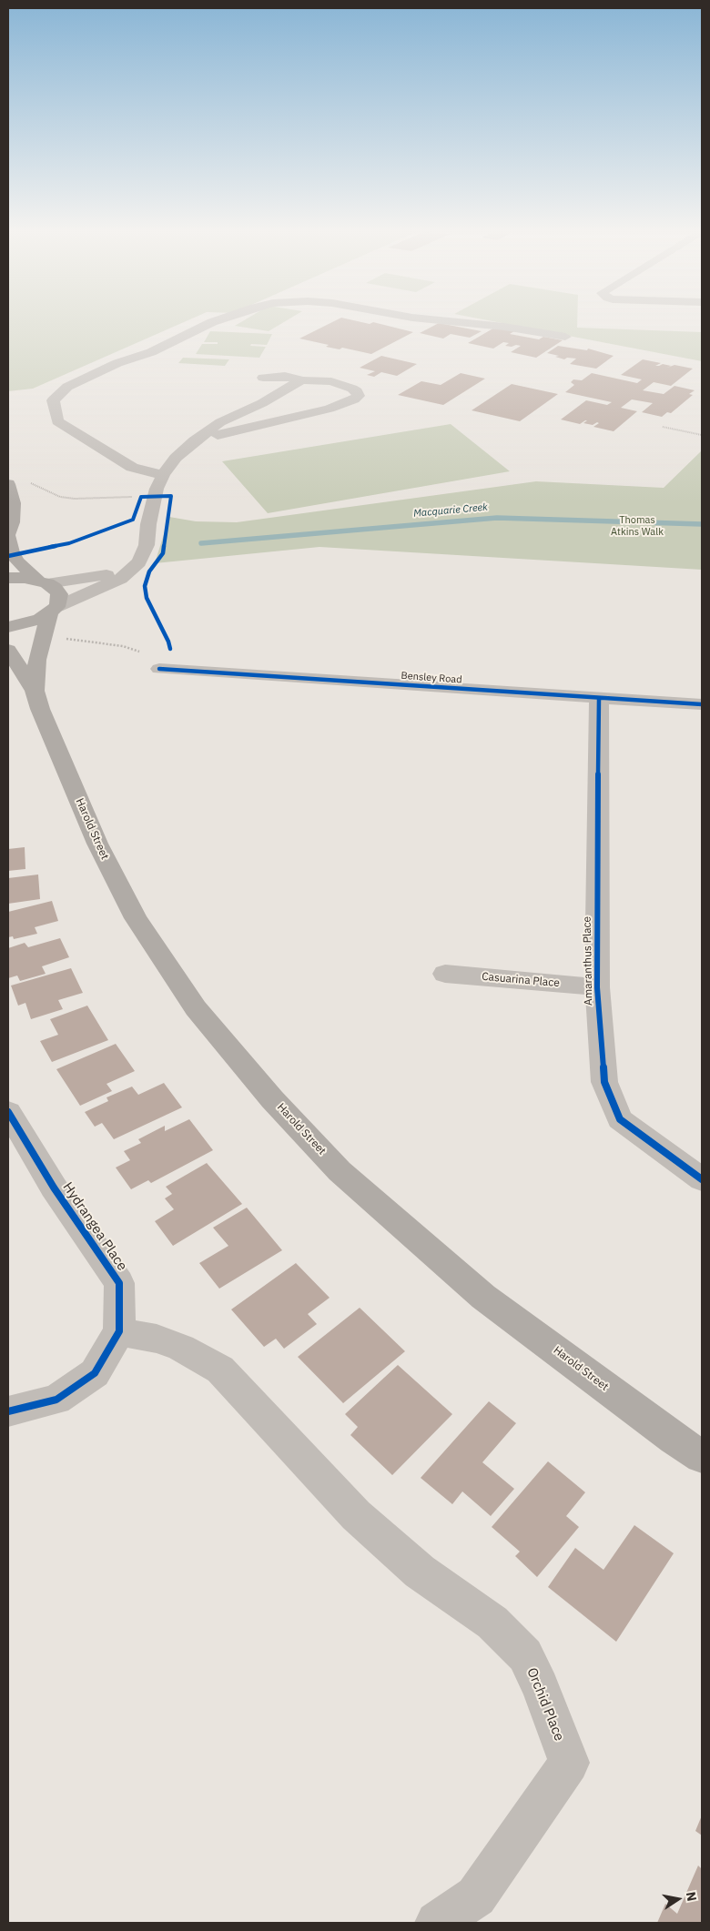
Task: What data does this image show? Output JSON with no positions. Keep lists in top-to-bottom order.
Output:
{
  "streets": {
    "main road": ["Harold Street"],
    "street": [
      "Bensley Road",
      "Amaranthus Place",
      "Casuarina Place",
      "Hydrangea Place",
      "Orchid Place"
    ]
  },
  "crossings": [
    ["Bensley Road", "Amaranthus Place"],
    ["Amaranthus Place", "Casuarina Place"],
    ["Hydrangea Place", "Orchid Place"]
  ],
  "water": ["Macquarie Creek"],
  "parks": ["Thomas Atkins Walk"],
  "north": "right"
}
